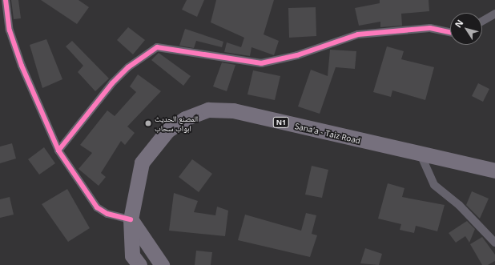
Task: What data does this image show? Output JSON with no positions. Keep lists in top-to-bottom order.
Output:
{
  "streets": {
    "highway": ["N1", "Sana'a - Taiz Road"]
  },
  "places": ["المصنع الحديث ابواب سحاب"],
  "north": "top left"
}
